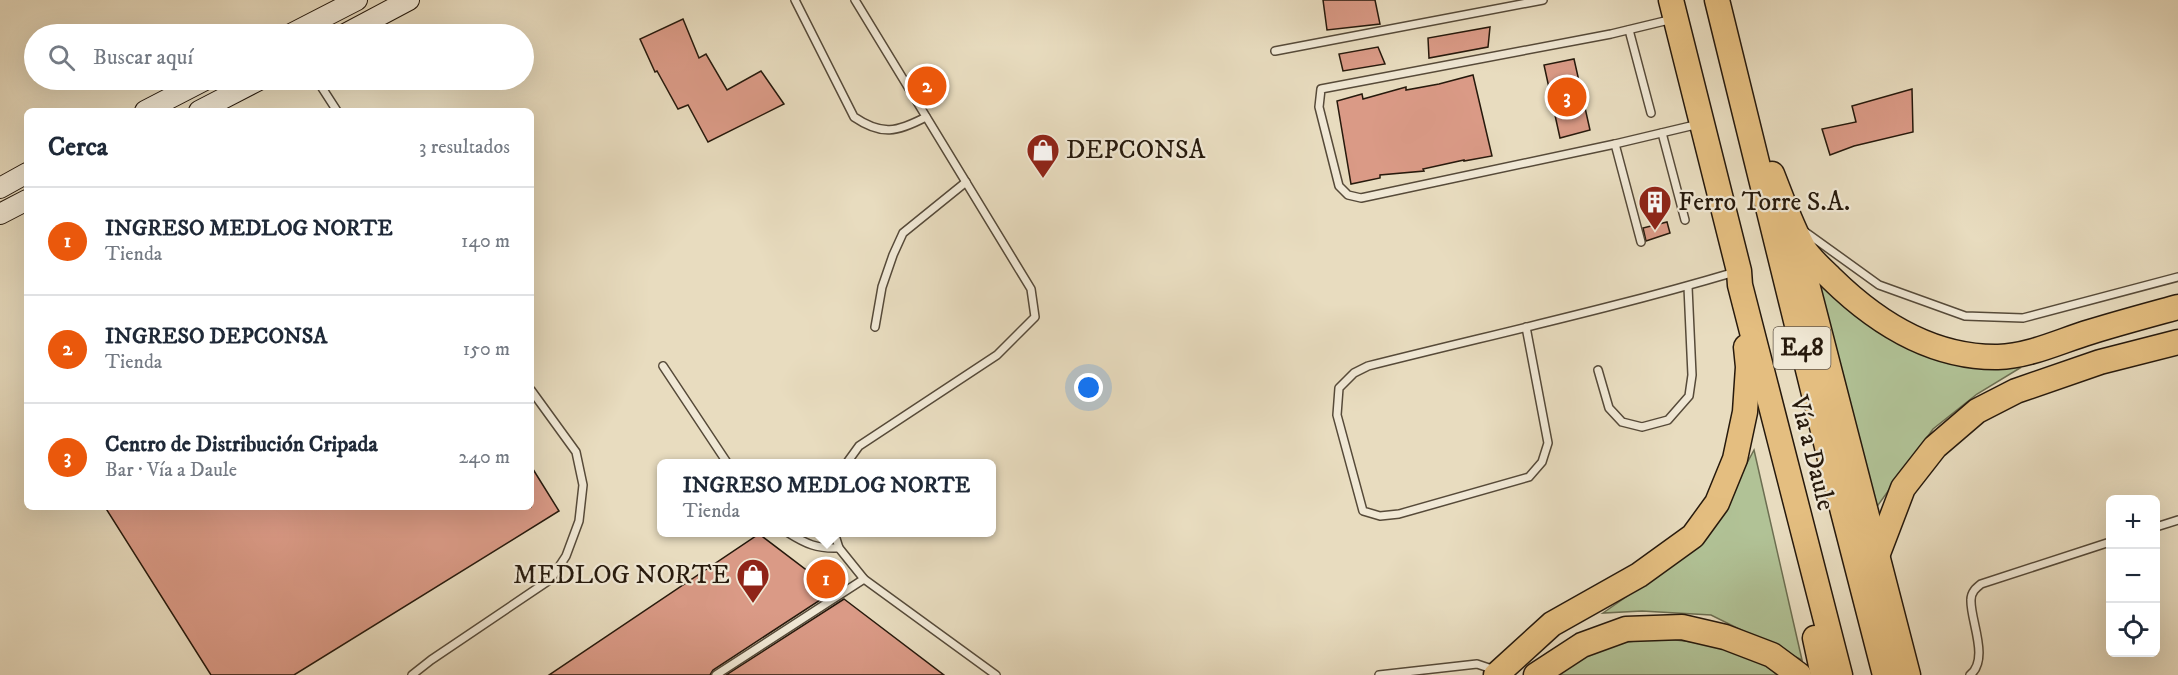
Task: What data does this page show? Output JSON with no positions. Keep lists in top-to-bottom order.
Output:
{
  "streets": {
    "highway": ["E48", "Vía a Daule"]
  },
  "places": {
    "shop": ["DEPCONSA", "MEDLOG NORTE"],
    "building": ["Ferro Torre S.A."]
  },
  "page": {
    "search": "Buscar aquí",
    "pins": ["2", "3", "1"],
    "heading": ["Cerca", "3 resultados"],
    "list": [
      {
        "mark": "1",
        "name": "INGRESO MEDLOG NORTE",
        "note": "Tienda",
        "value": "140 m"
      },
      {
        "mark": "2",
        "name": "INGRESO DEPCONSA",
        "note": "Tienda",
        "value": "150 m"
      },
      {
        "mark": "3",
        "name": "Centro de Distribución Cripada",
        "note": "Bar · Vía a Daule",
        "value": "240 m"
      }
    ],
    "popup": ["INGRESO MEDLOG NORTE", "Tienda"],
    "map_buttons": ["+", "−"]
  }
}
